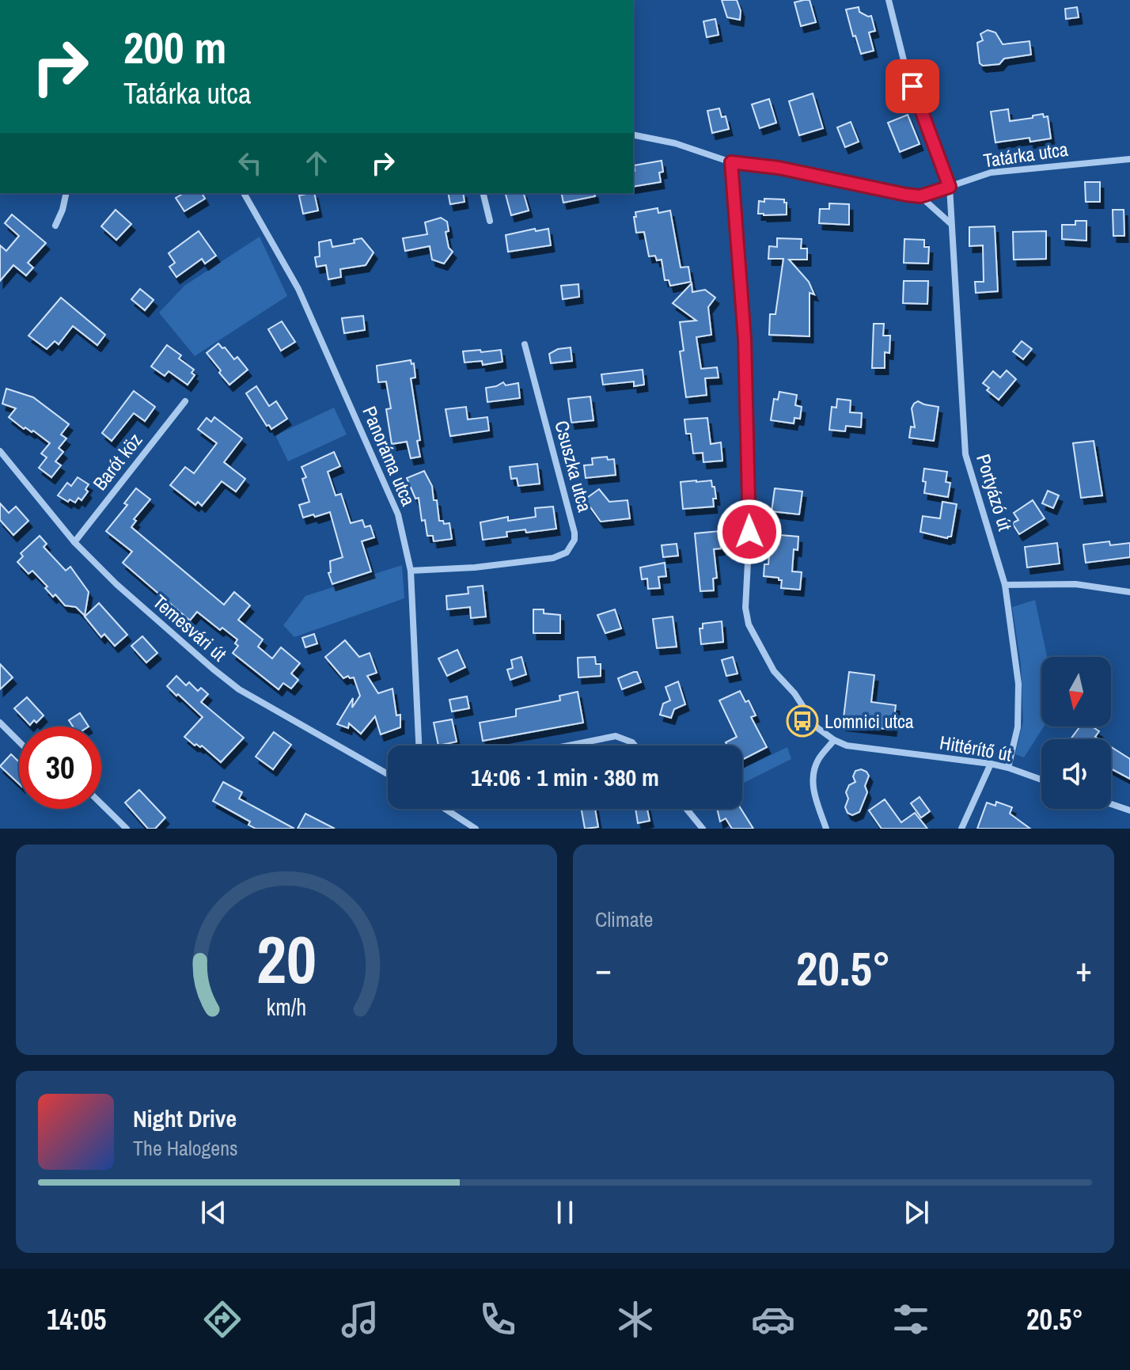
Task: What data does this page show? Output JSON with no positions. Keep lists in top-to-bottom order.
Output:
{
  "streets": {
    "street": [
      "Tatárka utca",
      "Panoráma utca",
      "Barót köz",
      "Csuszka utca",
      "Portyázó út",
      "Temesvári út",
      "Hittérítő út"
    ]
  },
  "crossings": [
    ["Tatárka utca", "Portyázó út"],
    ["Tatárka utca", "Hittérítő út"],
    ["Panoráma utca", "Csuszka utca"],
    ["Barót köz", "Temesvári út"],
    ["Portyázó út", "Hittérítő út"]
  ],
  "places": {
    "bus stop": ["Lomnici utca"]
  },
  "north": "bottom",
  "page": {
    "turn": ["200 m", "Tatárka utca"],
    "limit": "30",
    "trip": "14:06 · 1 min · 380 m",
    "tile": "Climate",
    "heat": ["−", "20.5°", "+"],
    "song": ["Night Drive", "The Halogens"],
    "tabs": ["14:05", "20.5°"],
    "gauge": ["20", "km/h"]
  }
}
